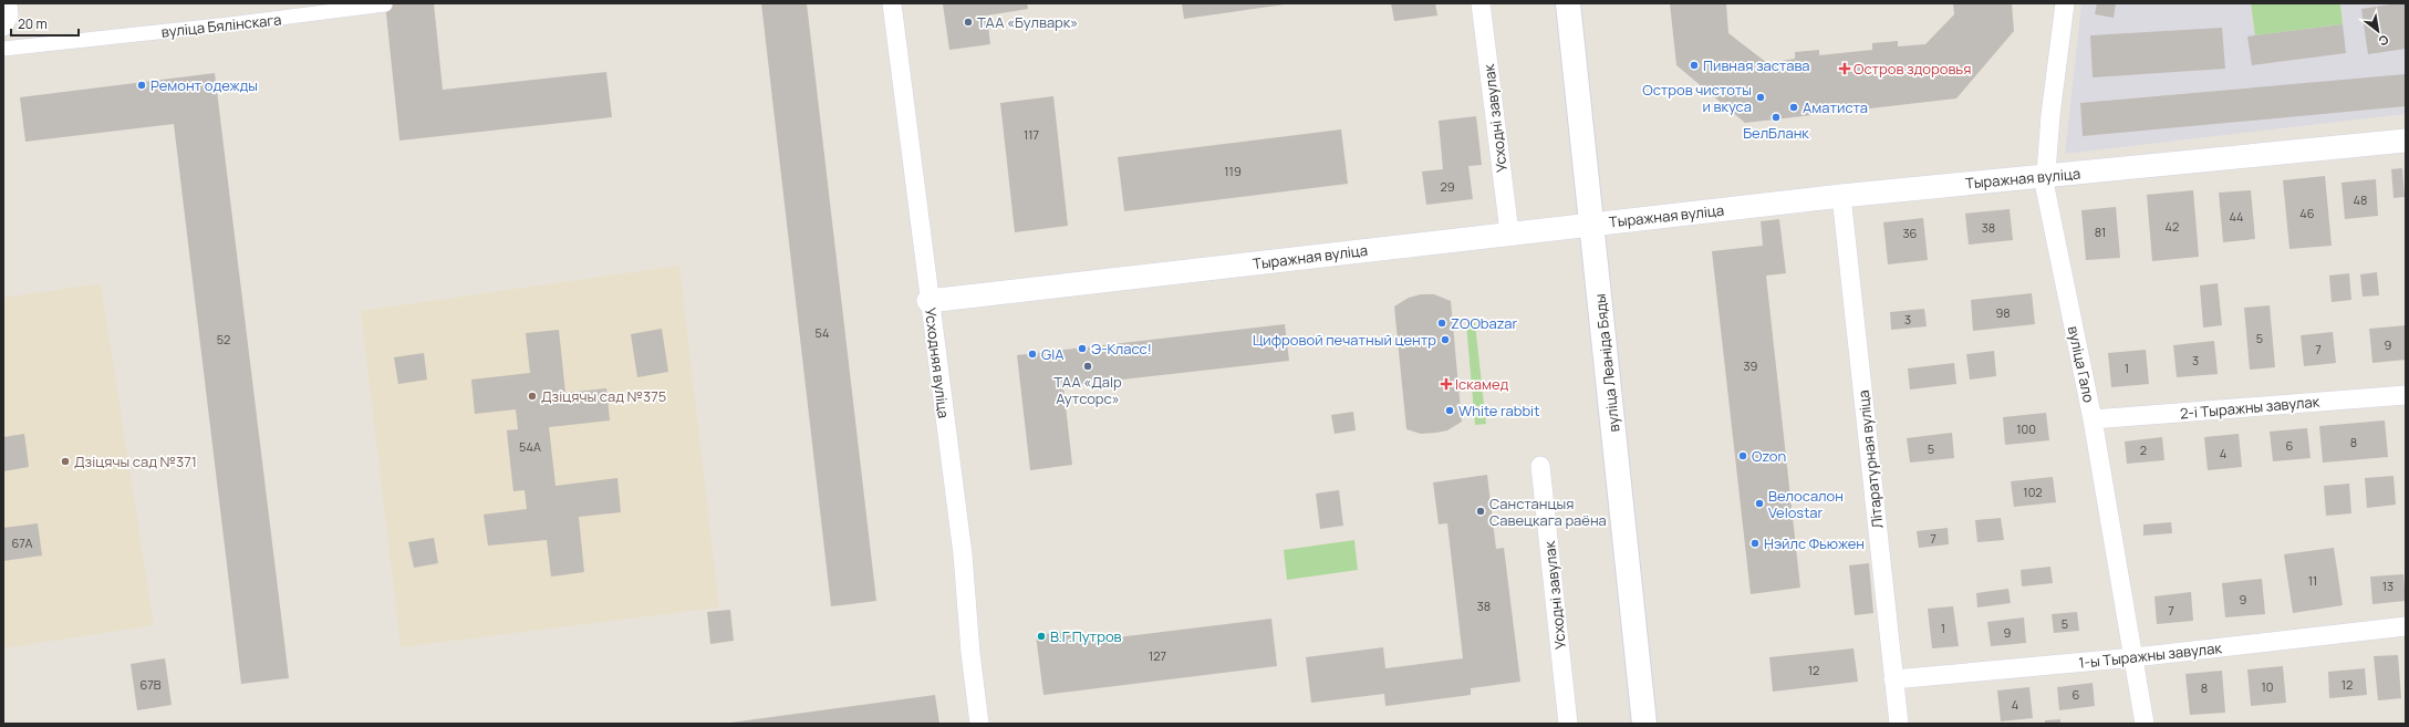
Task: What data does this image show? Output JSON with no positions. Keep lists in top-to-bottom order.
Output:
{
  "streets": {
    "main road": ["вуліца Леаніда Бяды"],
    "street": [
      "вуліца Бялінскага",
      "Усходні завулак",
      "Тыражная вуліца",
      "Усходняя вуліца",
      "вуліца Гало",
      "2-і Тыражны завулак",
      "Літаратурная вуліца",
      "1-ы Тыражны завулак"
    ]
  },
  "crossings": [
    ["Усходні завулак", "Тыражная вуліца"],
    ["Тыражная вуліца", "Усходняя вуліца"],
    ["Тыражная вуліца", "вуліца Леаніда Бяды"],
    ["Тыражная вуліца", "вуліца Гало"],
    ["Тыражная вуліца", "Літаратурная вуліца"],
    ["вуліца Гало", "2-і Тыражны завулак"],
    ["вуліца Гало", "1-ы Тыражны завулак"],
    ["Літаратурная вуліца", "1-ы Тыражны завулак"]
  ],
  "places": {
    "other": [
      "ТАА «Булварк»",
      "Пивная застава",
      "Ремонт одежды",
      "Остров чистоты и вкуса",
      "Аматиста",
      "БелБланк",
      "ZOObazar",
      "Цифровой печатный центр",
      "Э-Класс!",
      "GIA",
      "ТАА «ДаІр Аутсорс»",
      "Дзіцячы сад №375",
      "White rabbit",
      "Ozon",
      "Дзіцячы сад №371",
      "Велосалон Velostar",
      "Санстанцыя Савецкага раёна",
      "Нэйлс Фьюжен",
      "В.Г.Путров"
    ],
    "health": ["Остров здоровья", "Іскамед"]
  },
  "house_numbers": [
    "117",
    "119",
    "29",
    "48",
    "46",
    "44",
    "42",
    "38",
    "81",
    "36",
    "98",
    "3",
    "54",
    "5",
    "52",
    "9",
    "7",
    "3",
    "39",
    "1",
    "100",
    "8",
    "6",
    "54А",
    "5",
    "2",
    "4",
    "102",
    "7",
    "67А",
    "11",
    "13",
    "9",
    "38",
    "7",
    "5",
    "1",
    "9",
    "127",
    "12",
    "67В",
    "12",
    "10",
    "8",
    "6",
    "4"
  ],
  "scale_bar": "20 m",
  "north": "bottom right"
}
